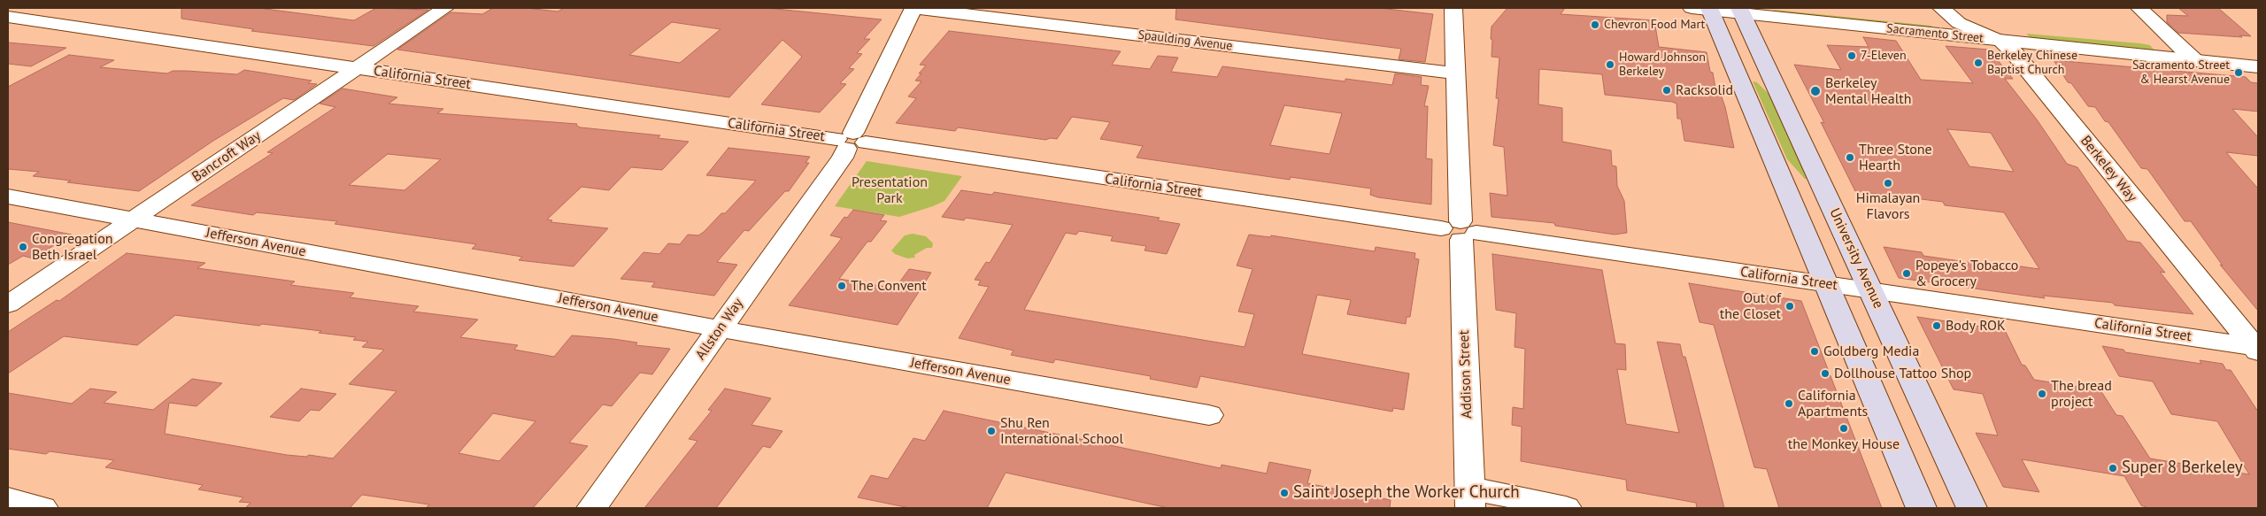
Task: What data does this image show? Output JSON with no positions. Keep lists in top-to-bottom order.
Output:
{
  "streets": {
    "main road": ["University Avenue"],
    "street": [
      "Sacramento Street",
      "Spaulding Avenue",
      "California Street",
      "Bancroft Way",
      "Berkeley Way",
      "Jefferson Avenue",
      "Allston Way",
      "Addison Street"
    ]
  },
  "crossings": [
    ["Sacramento Street", "Berkeley Way"],
    ["Sacramento Street", "University Avenue"],
    ["Spaulding Avenue", "Allston Way"],
    ["Spaulding Avenue", "Addison Street"],
    ["California Street", "Bancroft Way"],
    ["California Street", "Berkeley Way"],
    ["California Street", "University Avenue"],
    ["California Street", "Allston Way"],
    ["California Street", "Addison Street"],
    ["Bancroft Way", "Jefferson Avenue"],
    ["Jefferson Avenue", "Allston Way"]
  ],
  "parks": ["Presentation Park"],
  "places": [
    "Chevron Food Mart",
    "7-Eleven",
    "Berkeley Chinese Baptist Church",
    "Howard Johnson Berkeley",
    "Sacramento Street & Hearst Avenue",
    "Racksolid",
    "Berkeley Mental Health",
    "Three Stone Hearth",
    "Himalayan Flavors",
    "Congregation Beth Israel",
    "Popeye's Tobacco & Grocery",
    "The Convent",
    "Out of the Closet",
    "Body ROK",
    "Goldberg Media",
    "Dollhouse Tattoo Shop",
    "The bread project",
    "California Apartments",
    "the Monkey House",
    "Shu Ren International School",
    "Super 8 Berkeley",
    "Saint Joseph the Worker Church"
  ]
}
